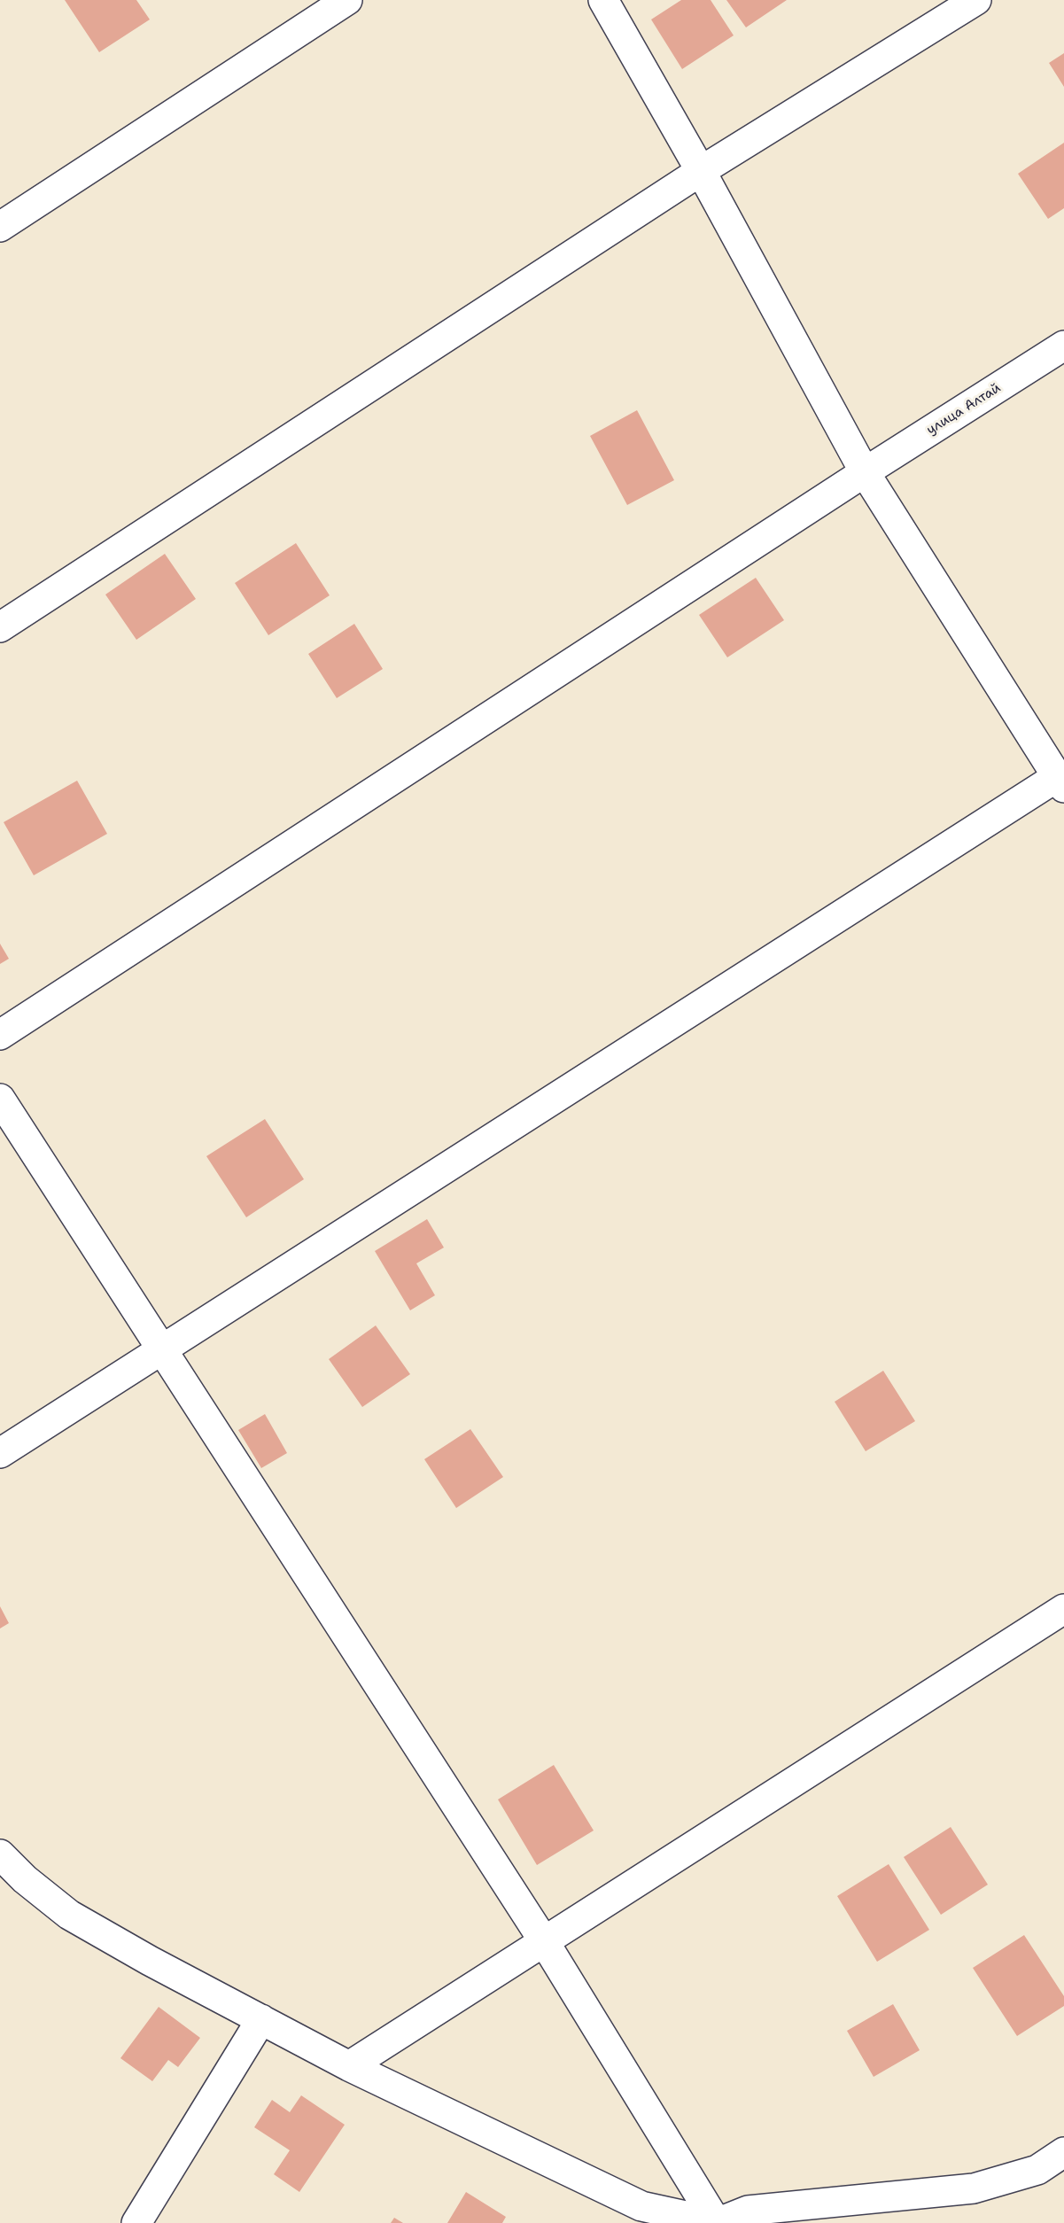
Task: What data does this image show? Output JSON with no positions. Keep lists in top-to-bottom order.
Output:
{
  "streets": {
    "street": ["улица Алтай"]
  }
}
